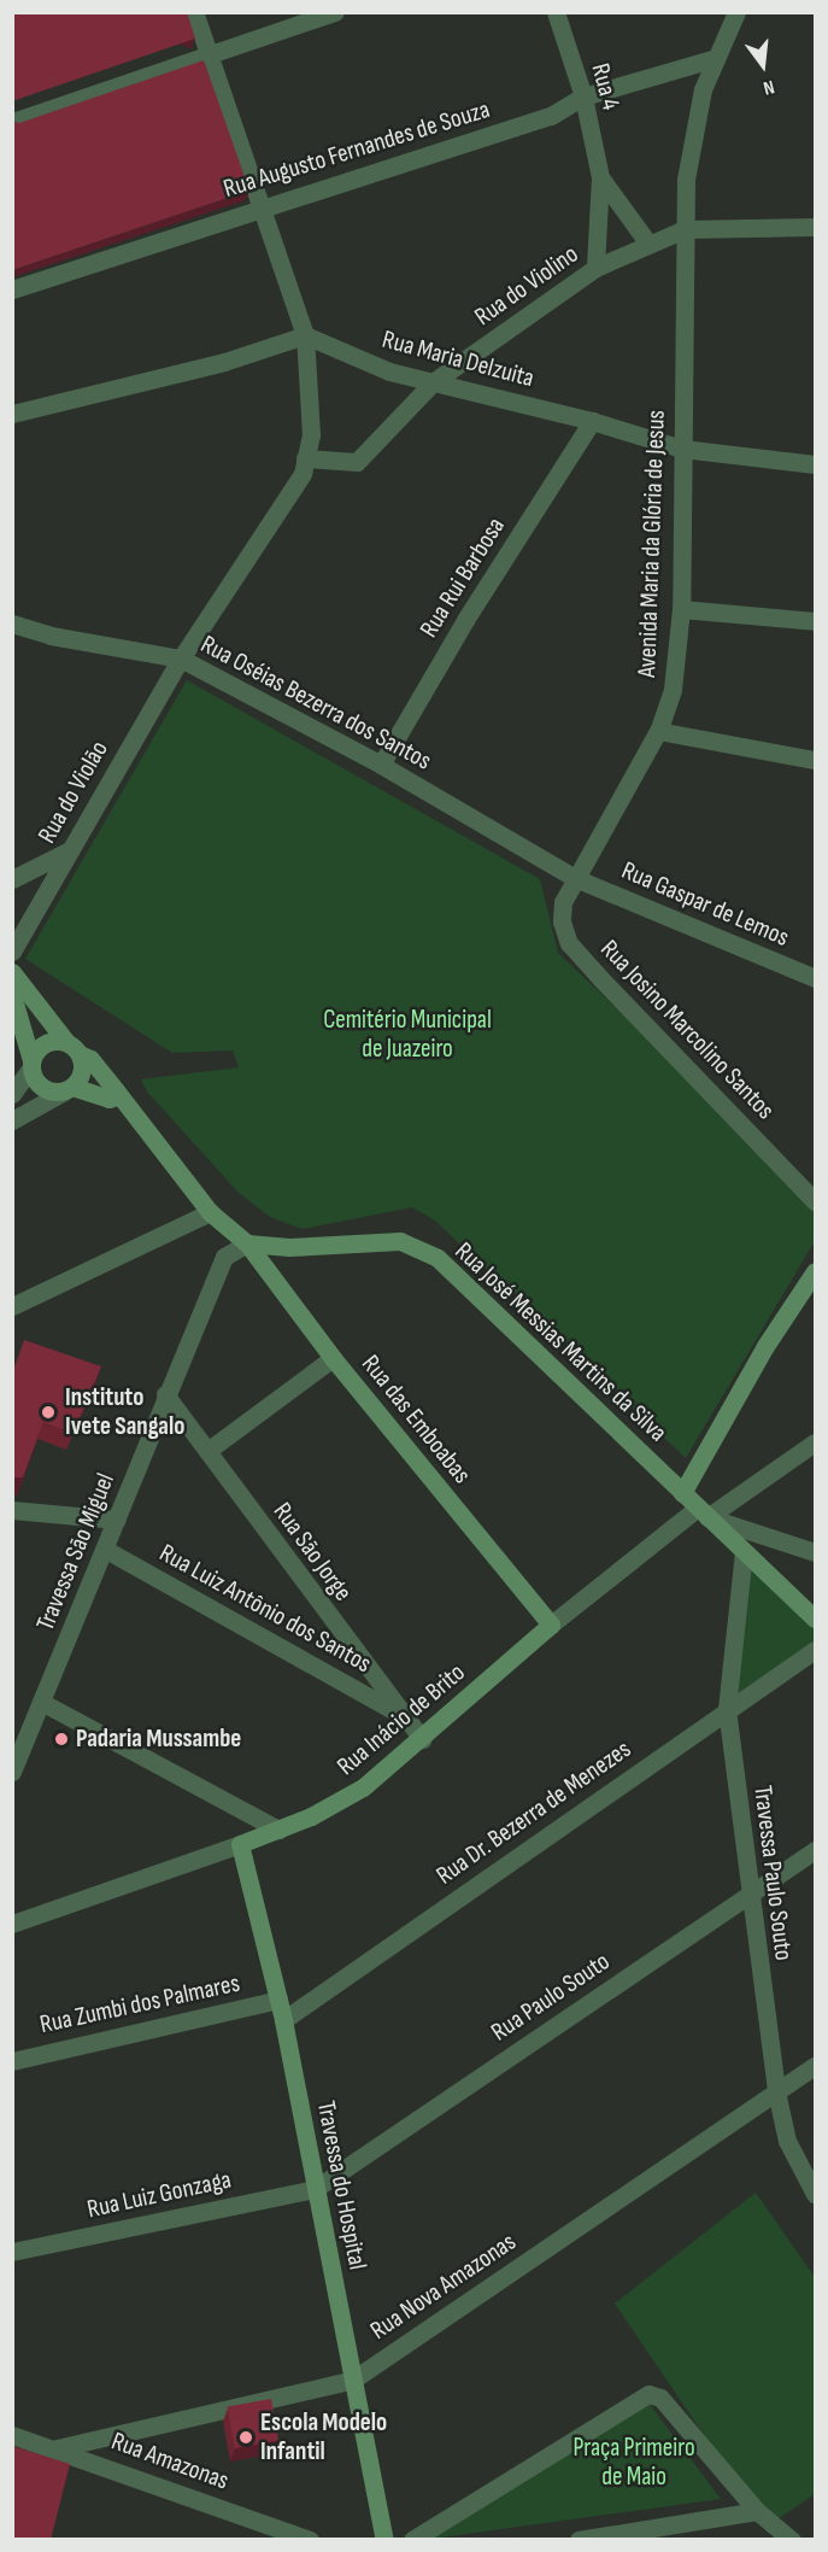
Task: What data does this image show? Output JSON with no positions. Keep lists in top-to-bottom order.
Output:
{
  "streets": {
    "street": [
      "Rua 4",
      "Rua Augusto Fernandes de Souza",
      "Rua do Violino",
      "Rua Maria Delzuita",
      "Avenida Maria da Glória de Jesus",
      "Rua Rui Barbosa",
      "Rua Oséias Bezerra dos Santos",
      "Rua do Violão",
      "Rua Gaspar de Lemos",
      "Rua Josino Marcolino Santos",
      "Rua José Messias Martins da Silva",
      "Rua das Emboabas",
      "Travessa São Miguel",
      "Rua São Jorge",
      "Rua Luiz Antônio dos Santos",
      "Rua Inácio de Brito",
      "Rua Dr. Bezerra de Menezes",
      "Travessa Paulo Souto",
      "Rua Paulo Souto",
      "Rua Zumbi dos Palmares",
      "Travessa do Hospital",
      "Rua Luiz Gonzaga",
      "Rua Nova Amazonas",
      "Rua Amazonas"
    ]
  },
  "crossings": [
    ["Rua 4", "Rua Augusto Fernandes de Souza"],
    ["Rua 4", "Rua do Violino"],
    ["Rua Augusto Fernandes de Souza", "Avenida Maria da Glória de Jesus"],
    ["Rua Augusto Fernandes de Souza", "Rua do Violão"],
    ["Rua do Violino", "Rua Maria Delzuita"],
    ["Rua do Violino", "Avenida Maria da Glória de Jesus"],
    ["Rua do Violino", "Rua do Violão"],
    ["Rua Maria Delzuita", "Avenida Maria da Glória de Jesus"],
    ["Rua Maria Delzuita", "Rua Rui Barbosa"],
    ["Rua Maria Delzuita", "Rua do Violão"],
    ["Avenida Maria da Glória de Jesus", "Rua Oséias Bezerra dos Santos"],
    ["Avenida Maria da Glória de Jesus", "Rua Gaspar de Lemos"],
    ["Avenida Maria da Glória de Jesus", "Rua Josino Marcolino Santos"],
    ["Rua Rui Barbosa", "Rua Oséias Bezerra dos Santos"],
    ["Rua Oséias Bezerra dos Santos", "Rua do Violão"],
    ["Rua Oséias Bezerra dos Santos", "Rua Gaspar de Lemos"],
    ["Rua Oséias Bezerra dos Santos", "Rua Josino Marcolino Santos"],
    ["Rua Gaspar de Lemos", "Rua Josino Marcolino Santos"],
    ["Rua José Messias Martins da Silva", "Rua das Emboabas"],
    ["Rua José Messias Martins da Silva", "Travessa São Miguel"],
    ["Rua José Messias Martins da Silva", "Rua Inácio de Brito"],
    ["Rua José Messias Martins da Silva", "Travessa Paulo Souto"],
    ["Rua das Emboabas", "Travessa São Miguel"],
    ["Rua das Emboabas", "Rua Inácio de Brito"],
    ["Travessa São Miguel", "Rua São Jorge"],
    ["Travessa São Miguel", "Rua Luiz Antônio dos Santos"],
    ["Rua São Jorge", "Rua Luiz Antônio dos Santos"],
    ["Rua São Jorge", "Rua Inácio de Brito"],
    ["Rua Inácio de Brito", "Travessa do Hospital"],
    ["Rua Dr. Bezerra de Menezes", "Travessa Paulo Souto"],
    ["Rua Dr. Bezerra de Menezes", "Travessa do Hospital"],
    ["Travessa Paulo Souto", "Rua Paulo Souto"],
    ["Travessa Paulo Souto", "Rua Nova Amazonas"],
    ["Rua Paulo Souto", "Travessa do Hospital"],
    ["Rua Paulo Souto", "Rua Luiz Gonzaga"],
    ["Rua Zumbi dos Palmares", "Travessa do Hospital"],
    ["Travessa do Hospital", "Rua Luiz Gonzaga"],
    ["Travessa do Hospital", "Rua Nova Amazonas"],
    ["Rua Nova Amazonas", "Rua Amazonas"]
  ],
  "parks": ["Cemitério Municipal de Juazeiro", "Praça Primeiro de Maio"],
  "places": ["Instituto Ivete Sangalo", "Padaria Mussambe", "Escola Modelo Infantil"],
  "north": "bottom"
}
